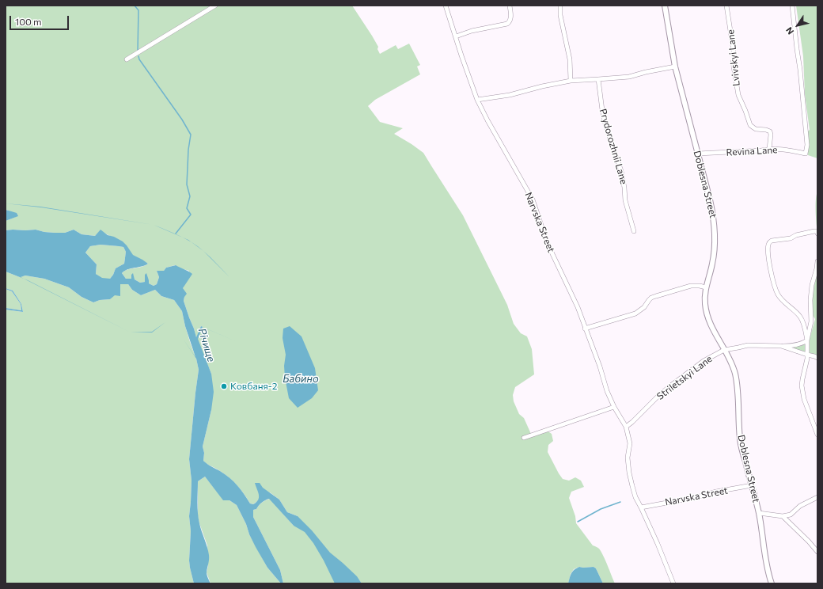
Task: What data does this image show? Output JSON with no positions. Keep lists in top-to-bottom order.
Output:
{
  "streets": {
    "street": [
      "Lvivskyi Lane",
      "Prydorozhnii Lane",
      "Revina Lane",
      "Doblesna Street",
      "Narvska Street",
      "Striletskyi Lane"
    ]
  },
  "crossings": [
    ["Lvivskyi Lane", "Revina Lane"],
    ["Revina Lane", "Doblesna Street"],
    ["Doblesna Street", "Narvska Street"],
    ["Doblesna Street", "Striletskyi Lane"],
    ["Narvska Street", "Striletskyi Lane"]
  ],
  "water": ["Річище", "Бабино"],
  "places": ["Ковбаня-2"],
  "scale_bar": "100 m",
  "north": "bottom left"
}
